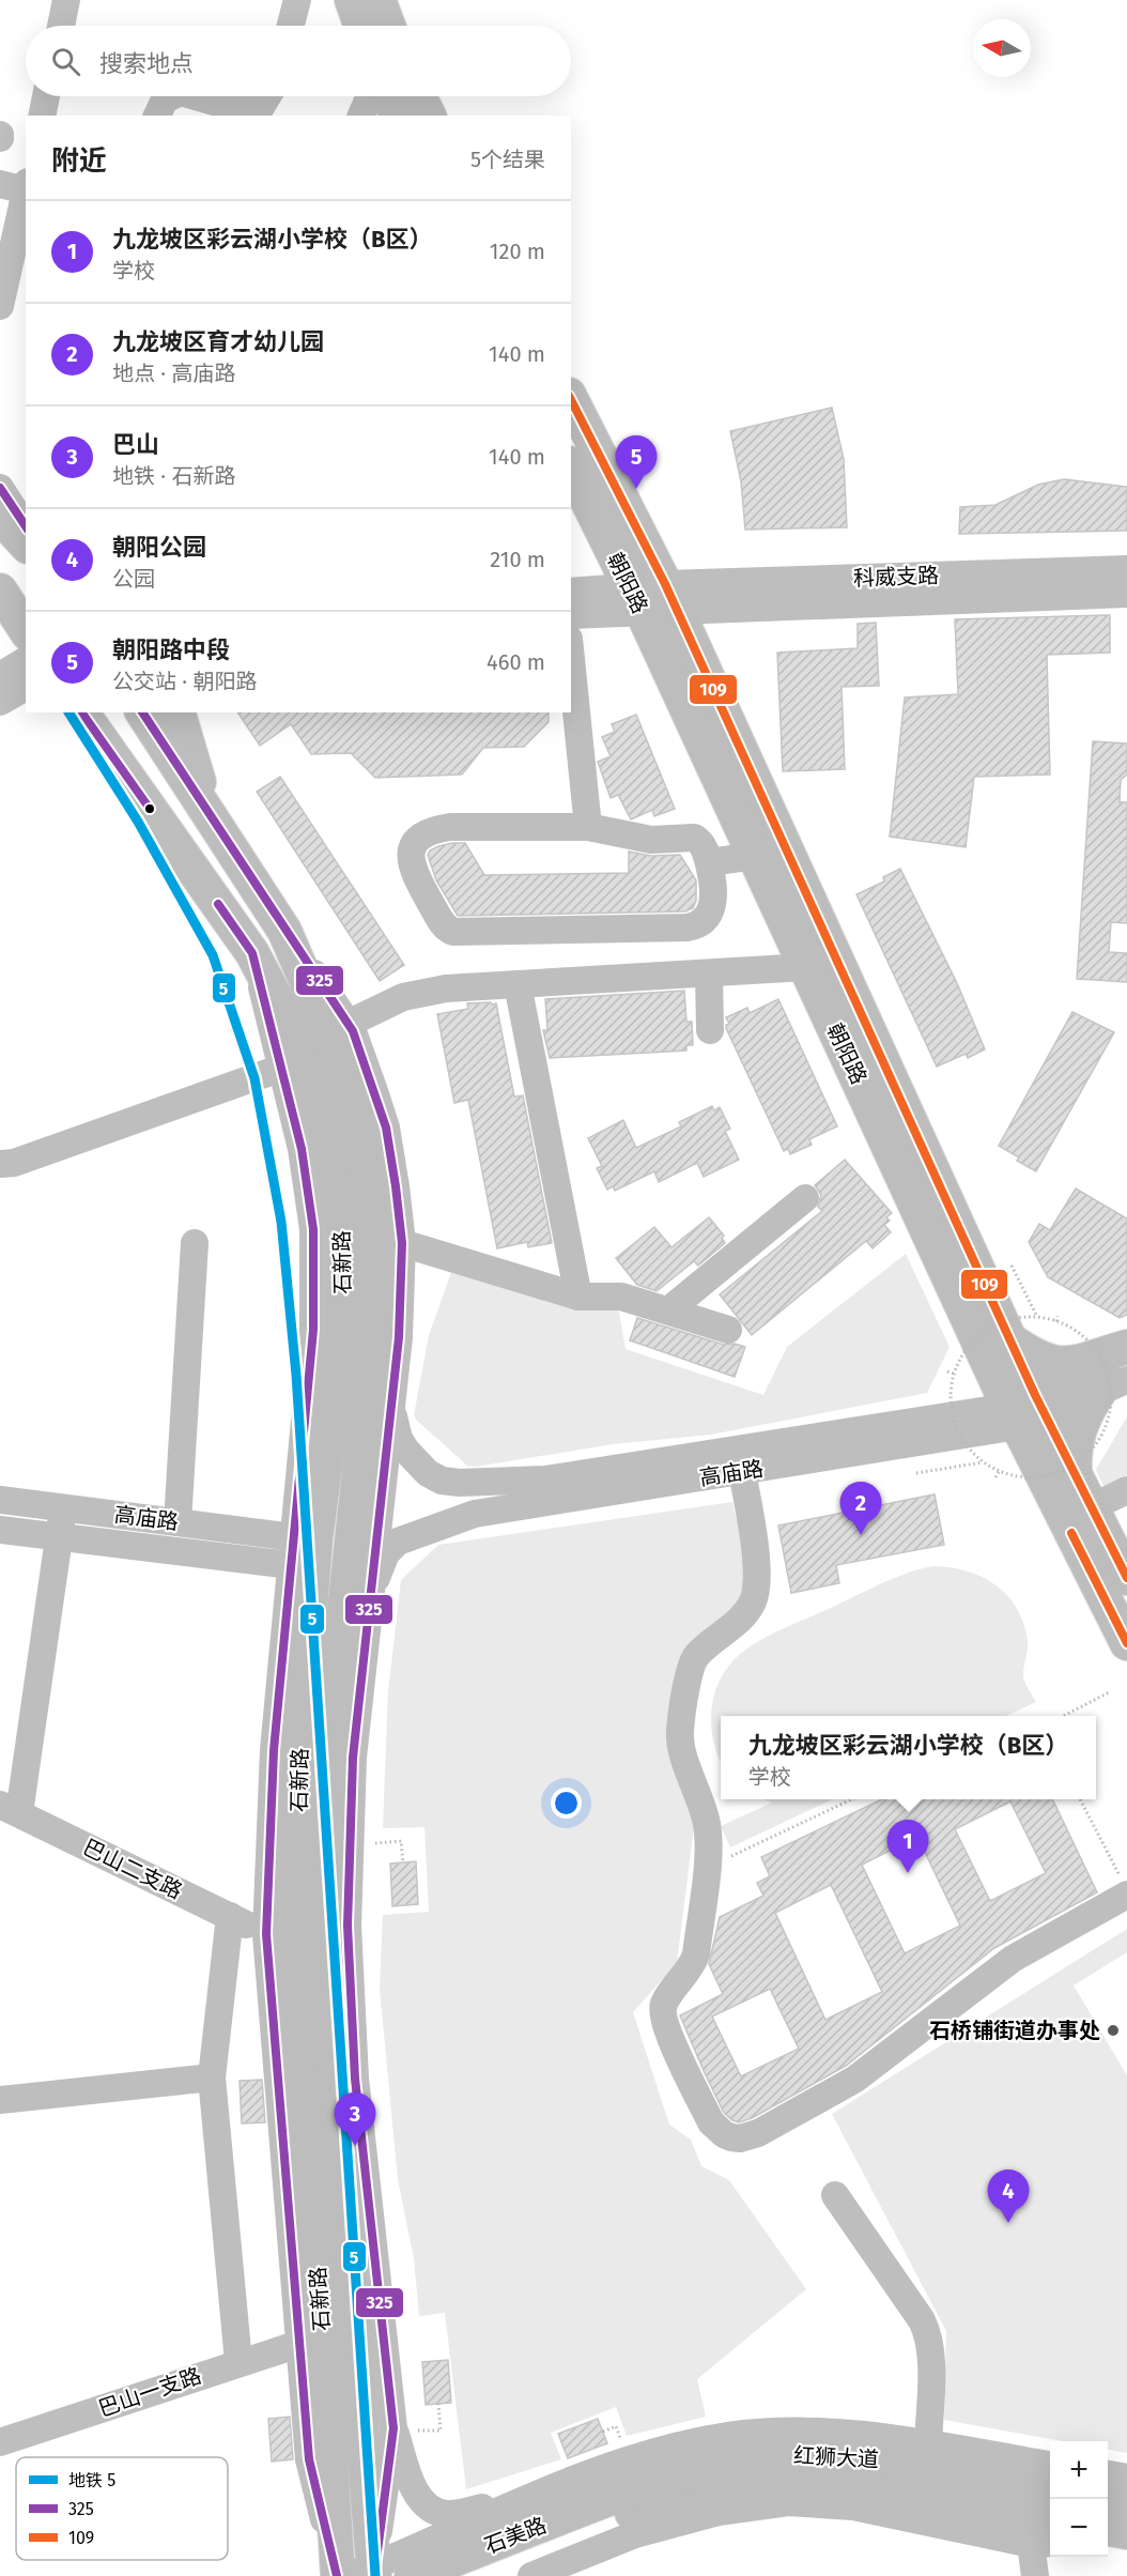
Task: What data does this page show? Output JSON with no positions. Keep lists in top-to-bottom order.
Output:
{
  "streets": {
    "main road": [
      "朝阳路",
      "石新路",
      "红狮大道",
      "石美路"
    ],
    "street": [
      "科威支路",
      "高庙路",
      "巴山二支路",
      "巴山一支路"
    ]
  },
  "crossings": [
    ["科威支路", "朝阳路"],
    ["朝阳路", "高庙路"],
    ["红狮大道", "石美路"]
  ],
  "places": ["石桥铺街道办事处"],
  "lines": ["transit line 109", "transit line 325", "metro line 5"],
  "legend": ["地铁 5", "325", "109"],
  "north": "left",
  "page": {
    "search": "搜索地点",
    "heading": ["附近", "5个结果"],
    "list": [
      {
        "mark": "1",
        "name": "九龙坡区彩云湖小学校（B区）",
        "note": "学校",
        "value": "120 m"
      },
      {
        "mark": "2",
        "name": "九龙坡区育才幼儿园",
        "note": "地点 · 高庙路",
        "value": "140 m"
      },
      {
        "mark": "3",
        "name": "巴山",
        "note": "地铁 · 石新路",
        "value": "140 m"
      },
      {
        "mark": "4",
        "name": "朝阳公园",
        "note": "公园",
        "value": "210 m"
      },
      {
        "mark": "5",
        "name": "朝阳路中段",
        "note": "公交站 · 朝阳路",
        "value": "460 m"
      }
    ],
    "pins": [
      "5",
      "2",
      "1",
      "3",
      "4"
    ],
    "popup": ["九龙坡区彩云湖小学校（B区）", "学校"],
    "map_buttons": ["+", "−"]
  }
}
